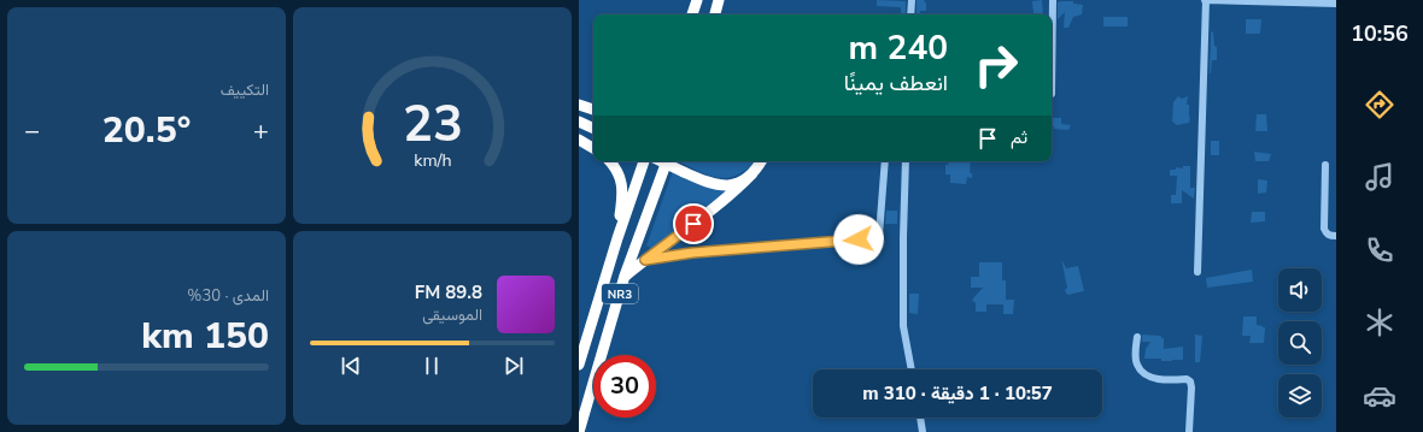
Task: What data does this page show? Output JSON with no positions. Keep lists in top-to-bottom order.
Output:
{
  "streets": {
    "highway": ["NR3"]
  },
  "page": {
    "tabs": "10:56",
    "tile": [
      "التكييف",
      ["المدى · 30%", "150 km"]
    ],
    "turn": ["240 m", "انعطف يمينًا"],
    "heat": ["−", "20.5°", "+"],
    "then": "ثم",
    "song": ["89.8 FM", "الموسيقى"],
    "limit": "30",
    "trip": "10:57 · 1 دقيقة · 310 m",
    "gauge": ["23", "km/h"]
  }
}
